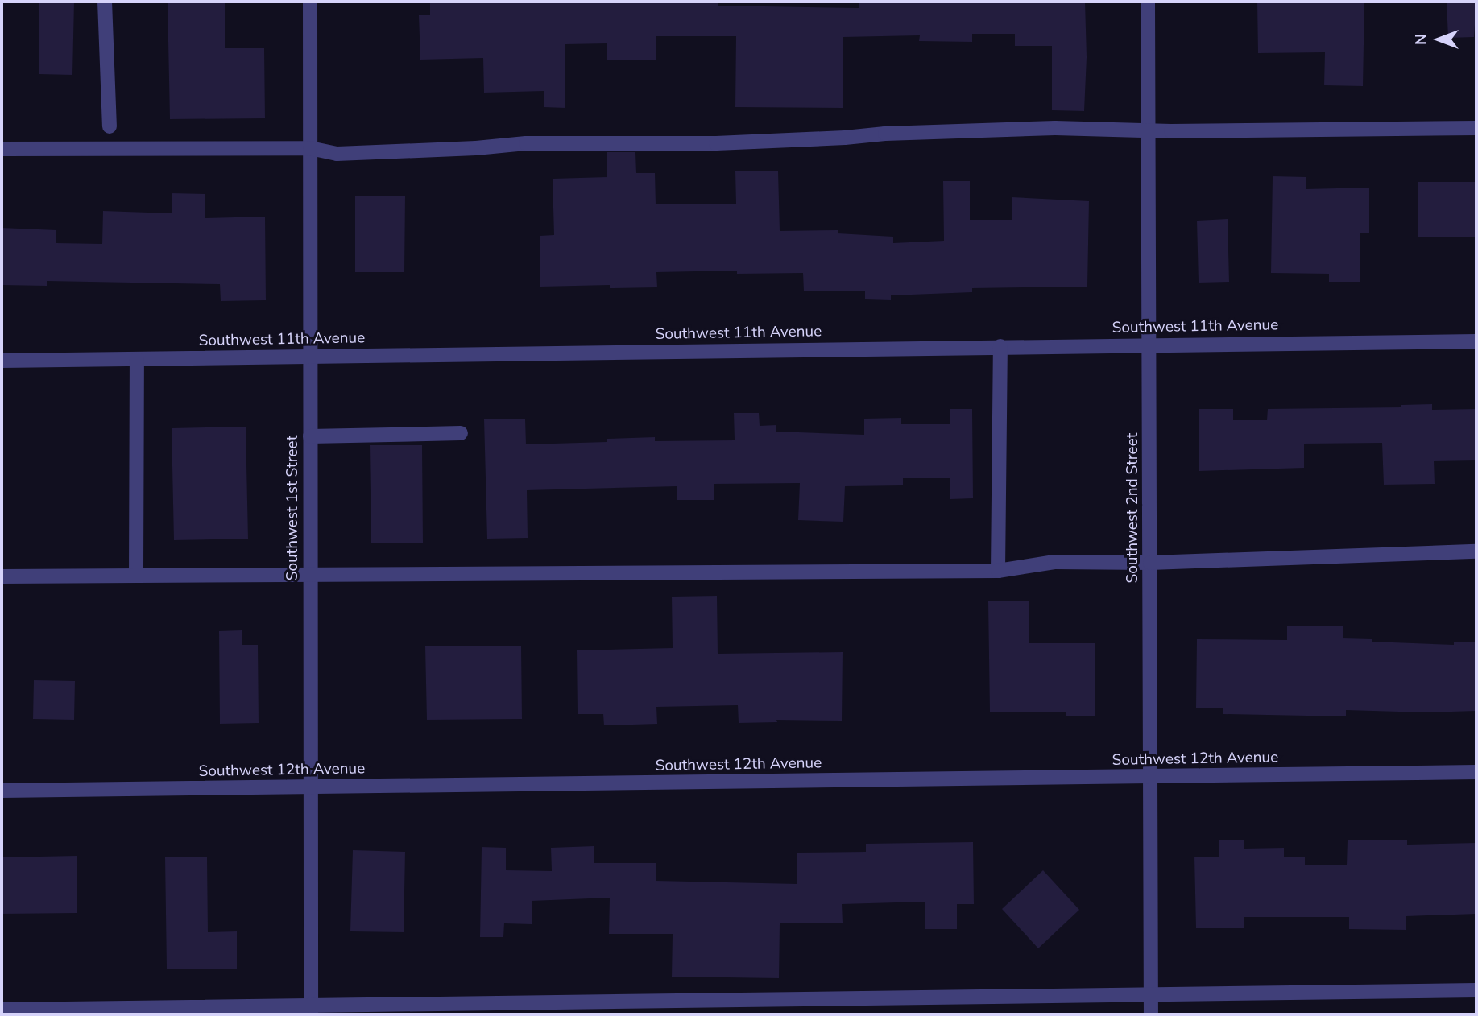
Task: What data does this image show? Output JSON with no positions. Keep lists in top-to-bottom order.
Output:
{
  "streets": {
    "street": [
      "Southwest 11th Avenue",
      "Southwest 1st Street",
      "Southwest 2nd Street",
      "Southwest 12th Avenue"
    ]
  },
  "crossings": [
    ["Southwest 11th Avenue", "Southwest 1st Street"],
    ["Southwest 11th Avenue", "Southwest 2nd Street"],
    ["Southwest 1st Street", "Southwest 12th Avenue"],
    ["Southwest 2nd Street", "Southwest 12th Avenue"]
  ],
  "north": "left"
}
